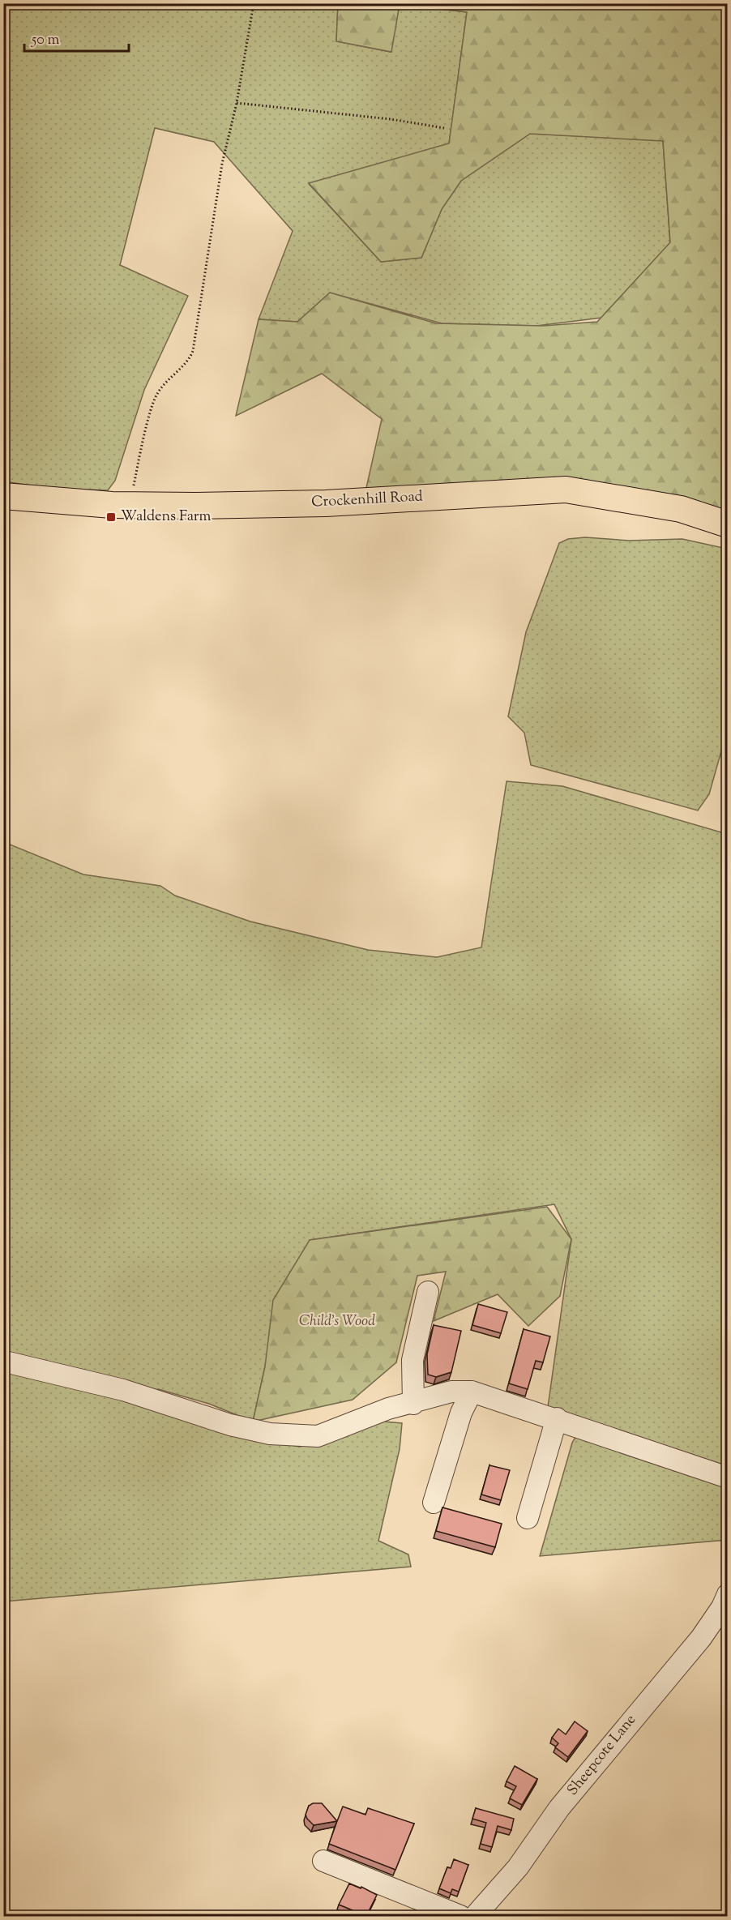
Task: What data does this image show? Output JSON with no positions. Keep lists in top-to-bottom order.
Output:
{
  "streets": {
    "main road": ["Crockenhill Road"],
    "street": ["Sheepcote Lane"]
  },
  "parks": ["Child's Wood"],
  "places": {
    "transit": ["Waldens Farm"]
  },
  "scale_bar": "50 m"
}
